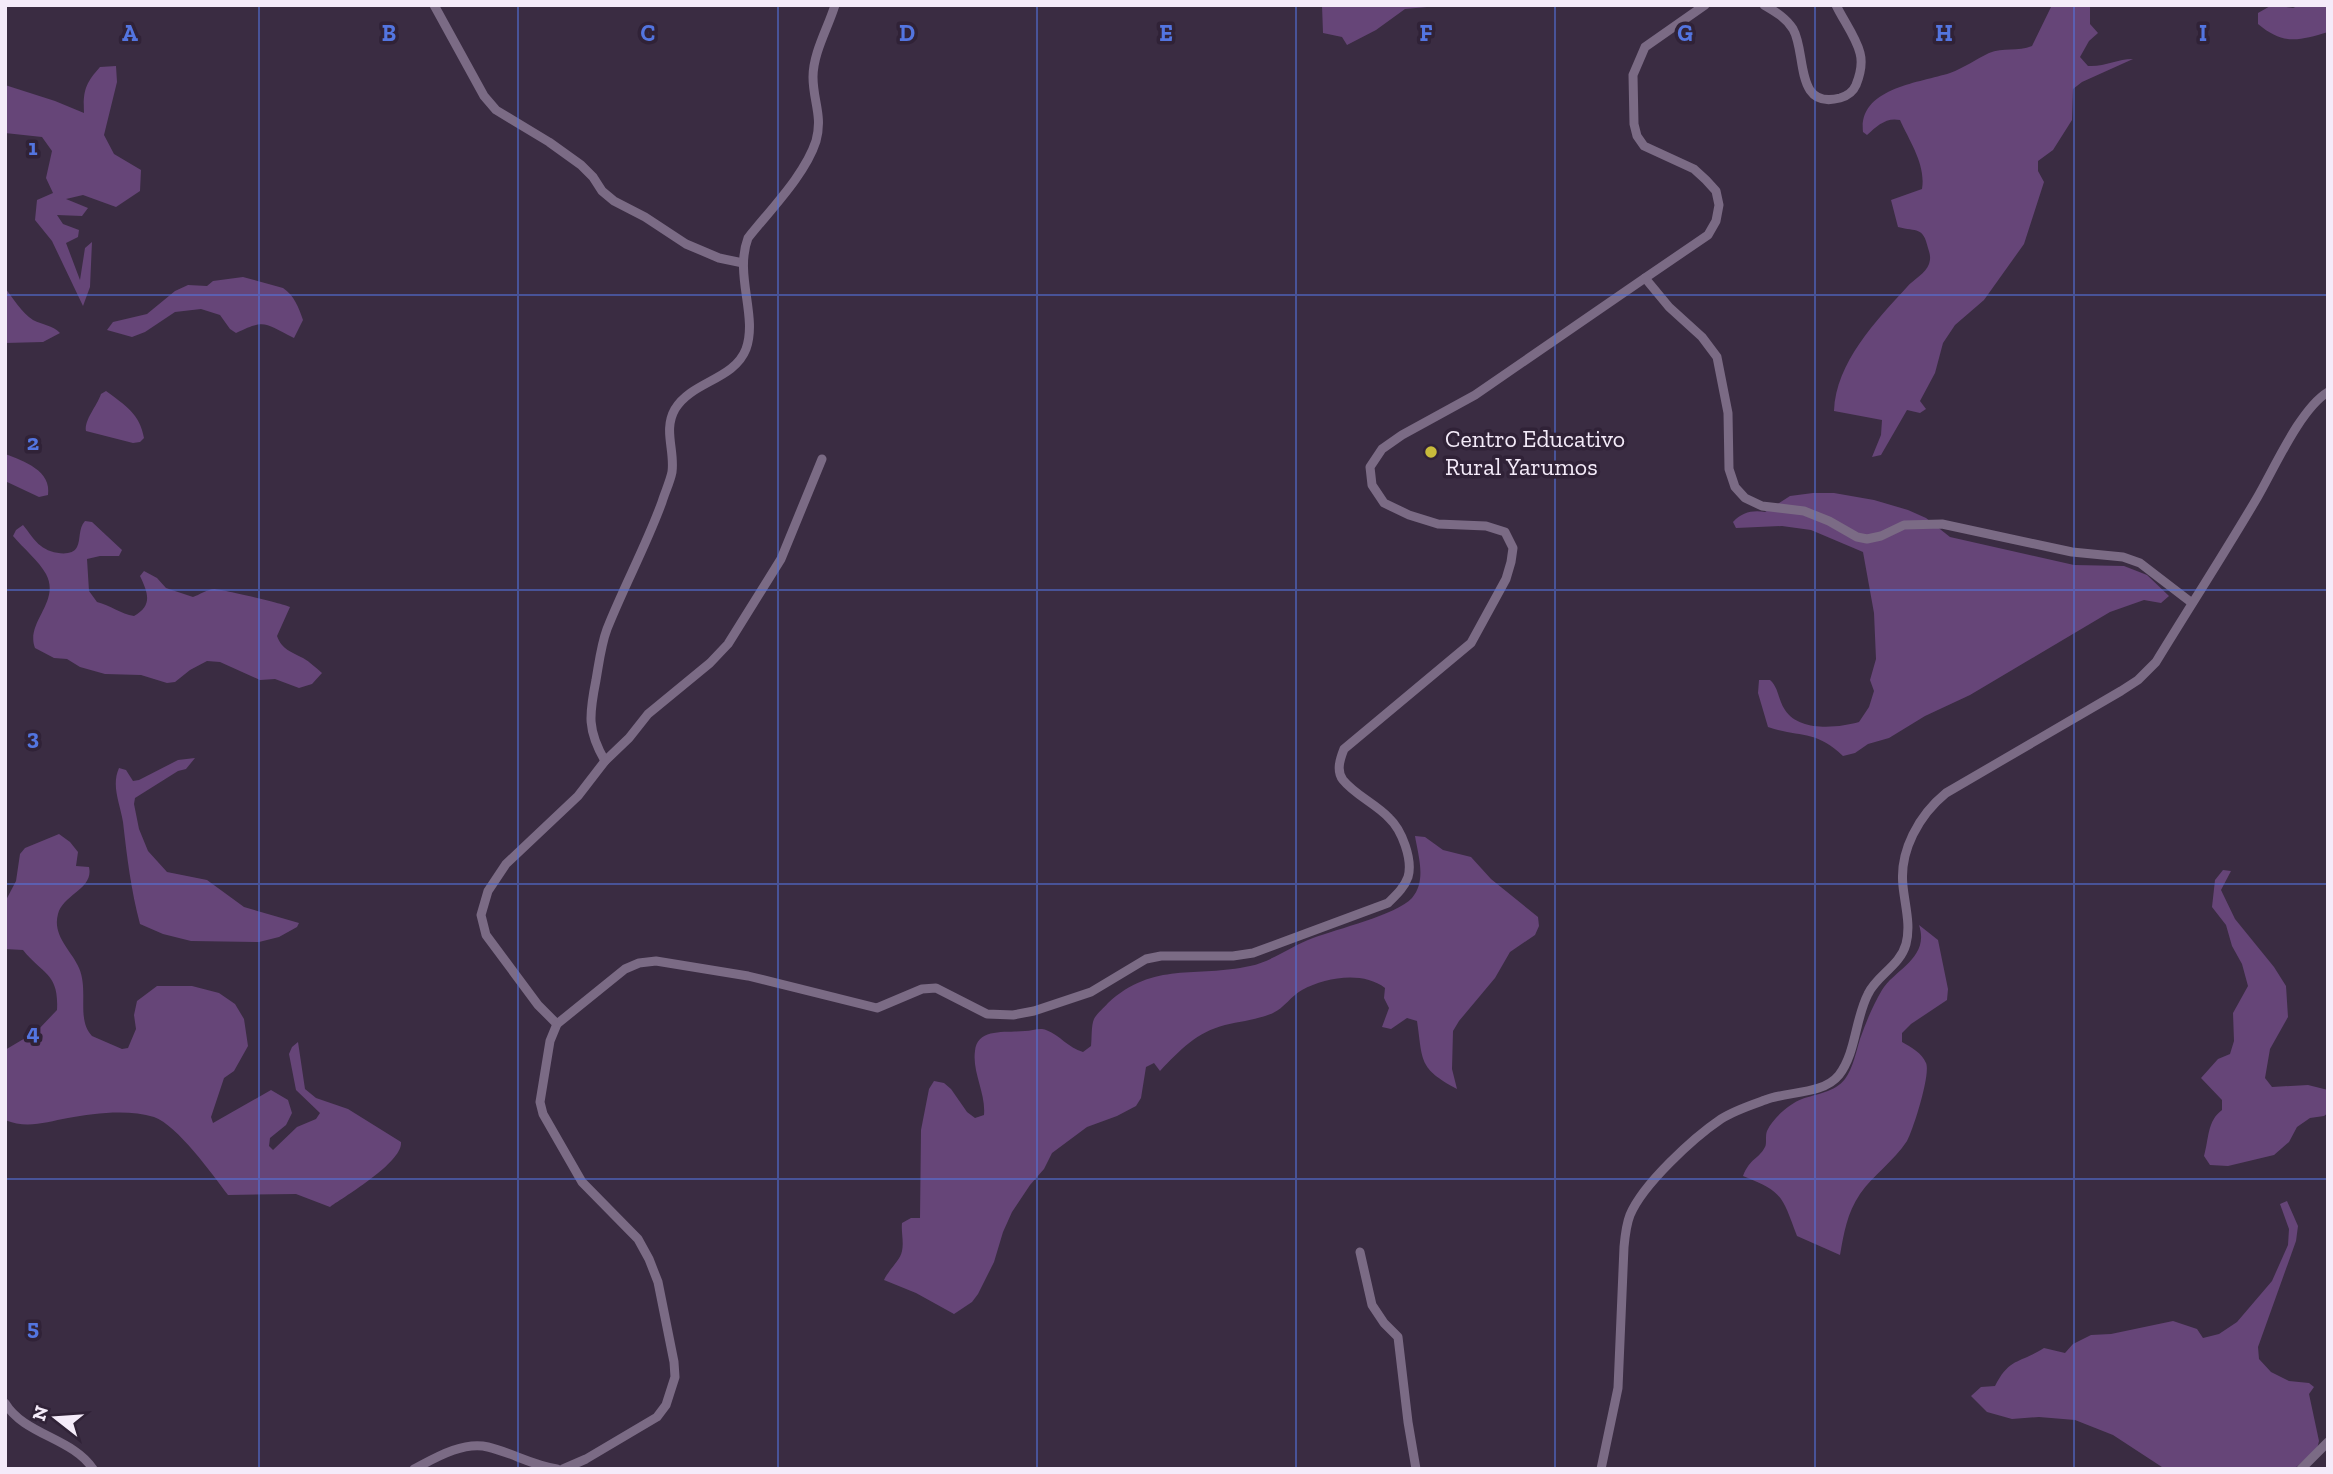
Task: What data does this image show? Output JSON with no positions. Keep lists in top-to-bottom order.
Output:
{
  "places": ["Centro Educativo Rural Yarumos"],
  "north": "left",
  "grid": {
    "columns": [
      "A",
      "B",
      "C",
      "D",
      "E",
      "F",
      "G",
      "H",
      "I"
    ],
    "rows": [
      "1",
      "2",
      "3",
      "4",
      "5"
    ]
  }
}
